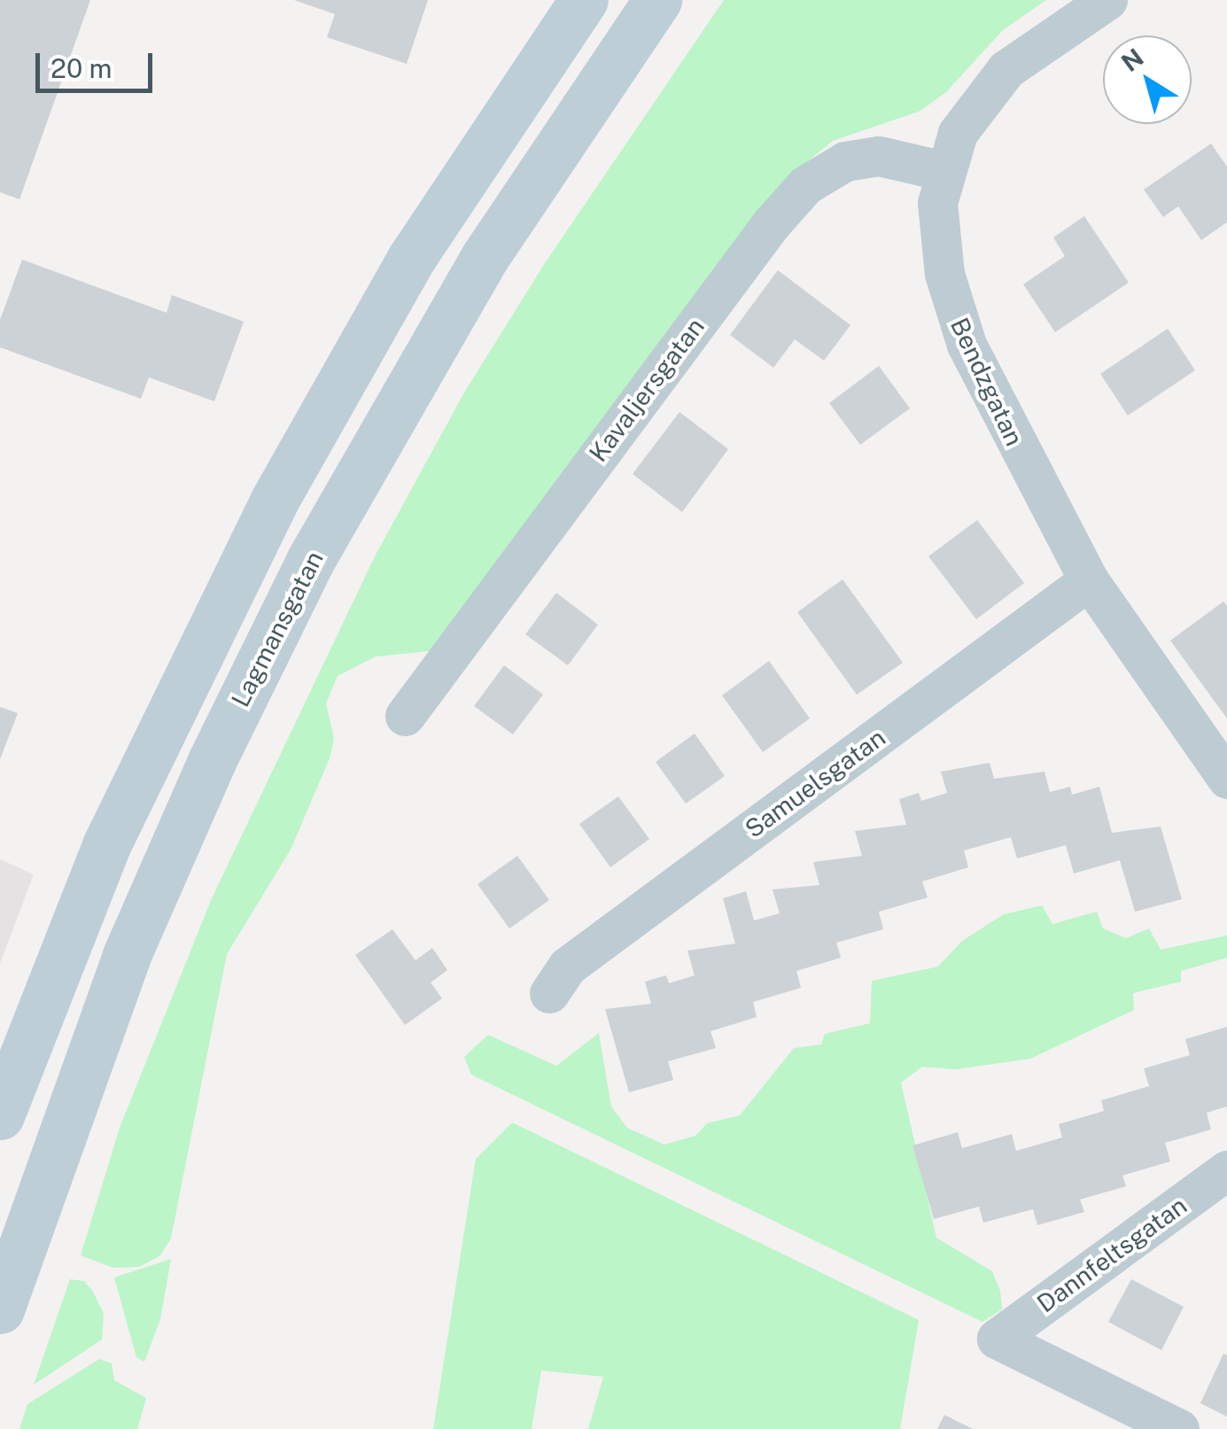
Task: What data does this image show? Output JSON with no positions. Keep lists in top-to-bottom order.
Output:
{
  "streets": {
    "main road": ["Lagmansgatan"],
    "street": [
      "Bendzgatan",
      "Kavaljersgatan",
      "Samuelsgatan",
      "Dannfeltsgatan"
    ]
  },
  "crossings": [
    ["Bendzgatan", "Kavaljersgatan"],
    ["Bendzgatan", "Samuelsgatan"]
  ],
  "scale_bar": "20 m",
  "north": "top left"
}
